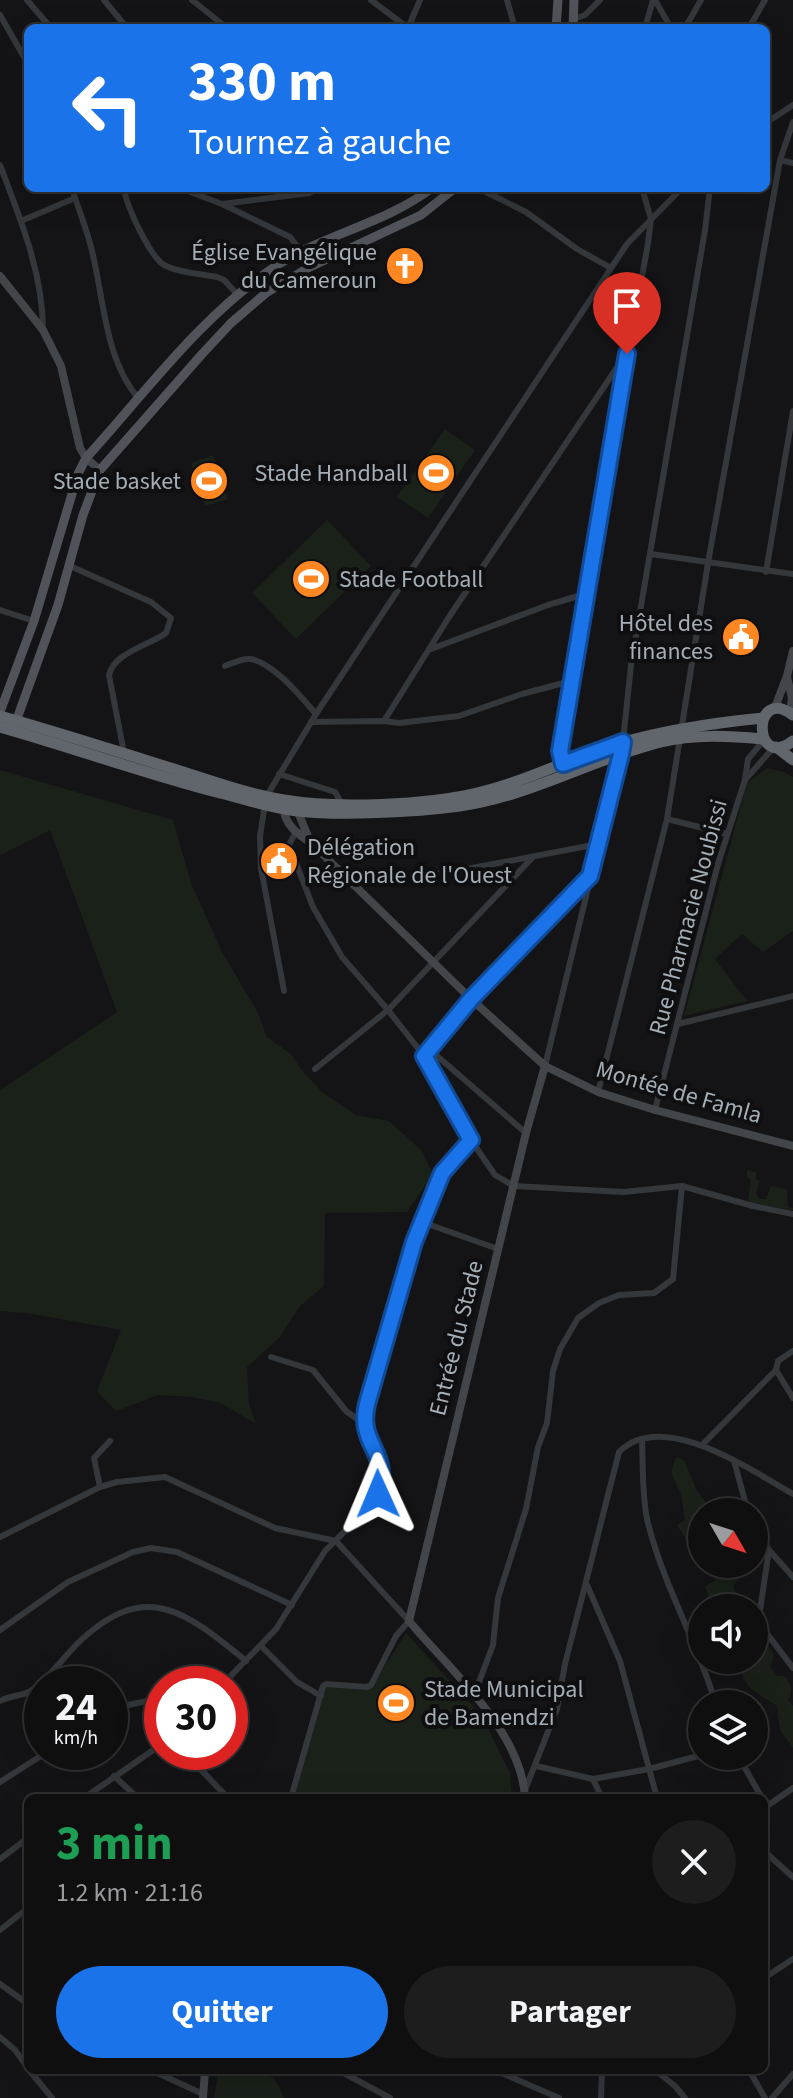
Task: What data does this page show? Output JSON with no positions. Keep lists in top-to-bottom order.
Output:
{
  "streets": {
    "street": ["Rue Pharmacie Noubissi", "Montée de Famla", "Entrée du Stade"]
  },
  "crossings": [
    ["Rue Pharmacie Noubissi", "Montée de Famla"],
    ["Montée de Famla", "Entrée du Stade"]
  ],
  "places": {
    "church": ["Église Evangélique du Cameroun"],
    "sports": [
      "Stade Handball",
      "Stade basket",
      "Stade Football",
      "Stade Municipal de Bamendzi"
    ],
    "public building": ["Hôtel des finances", "Délégation Régionale de l'Ouest"]
  },
  "north": "bottom right",
  "page": {
    "turn": ["330 m", "Tournez à gauche"],
    "speed": "24 km/h",
    "limit": "30",
    "heading": ["3 min", "1.2 km · 21:16"],
    "buttons": ["Quitter", "Partager"]
  }
}
